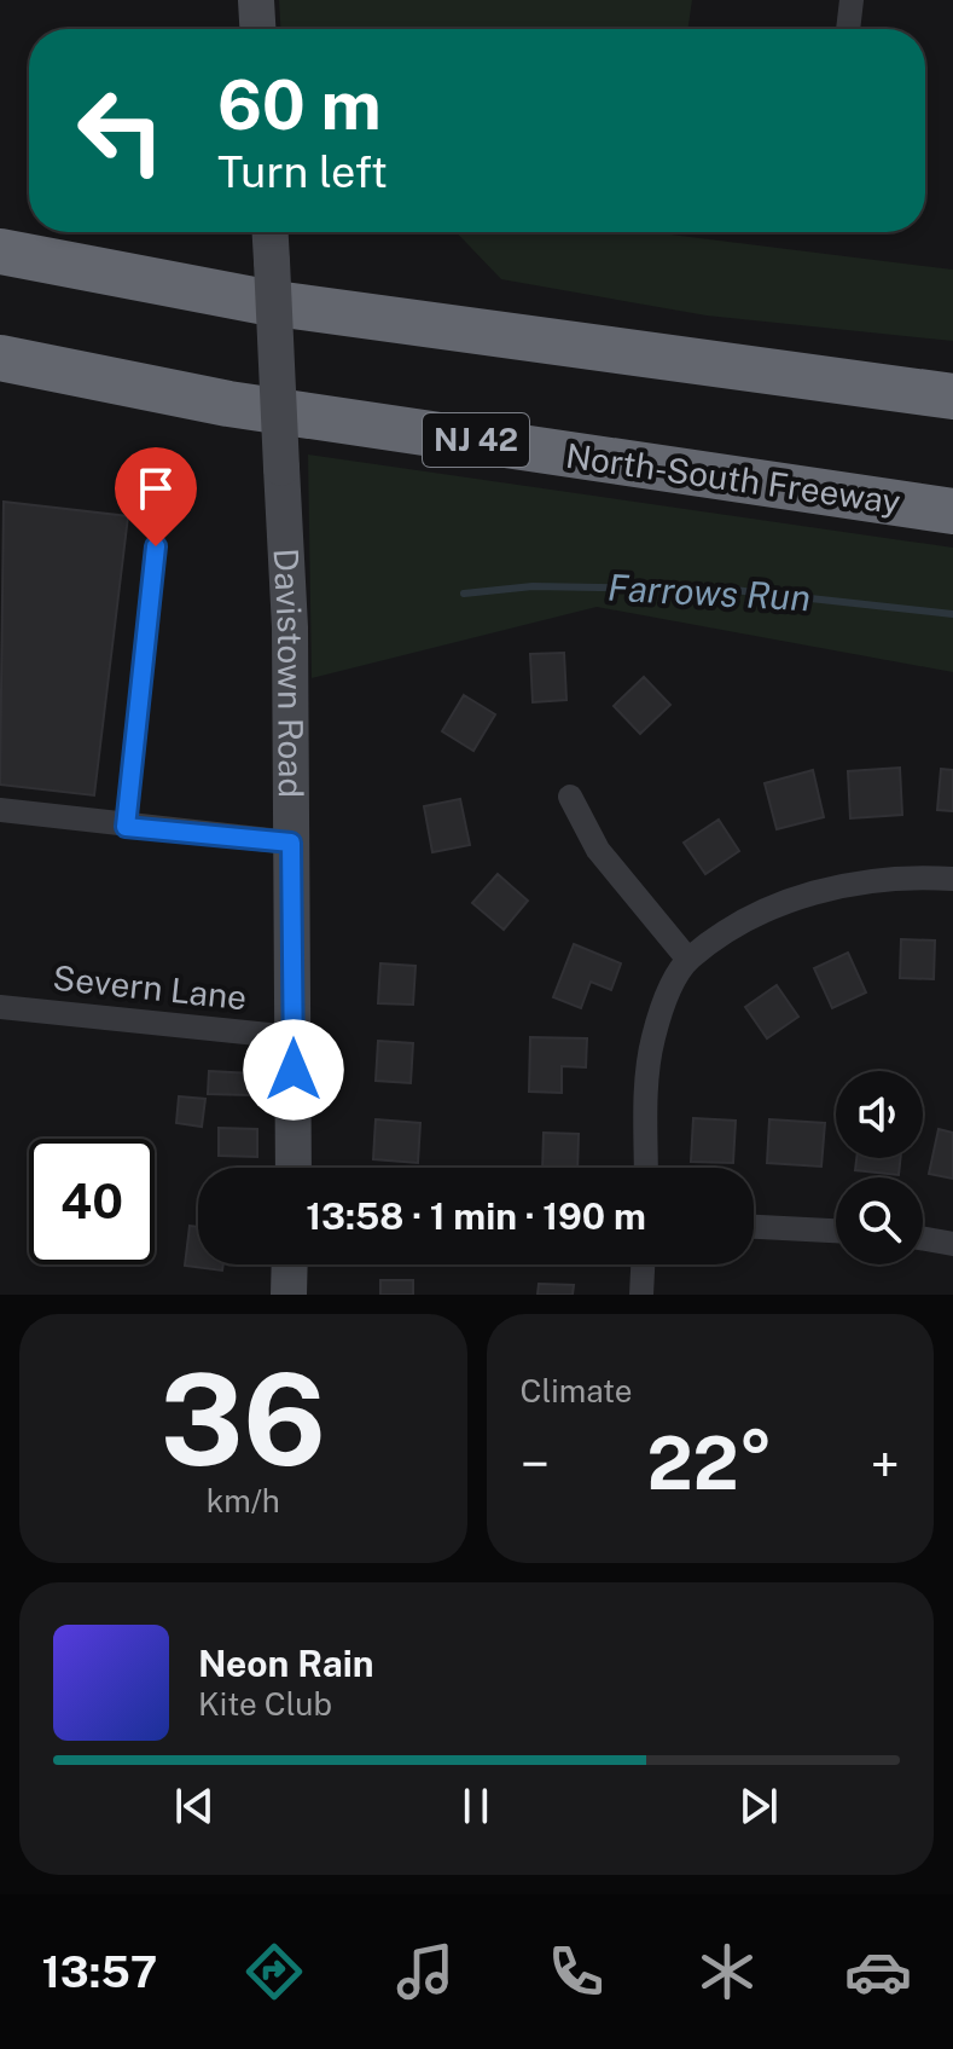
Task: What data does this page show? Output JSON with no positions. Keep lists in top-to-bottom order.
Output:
{
  "streets": {
    "highway": ["NJ 42", "North-South Freeway"],
    "street": ["Davistown Road", "Severn Lane"]
  },
  "crossings": [
    ["Davistown Road", "Severn Lane"]
  ],
  "water": ["Farrows Run"],
  "page": {
    "turn": ["60 m", "Turn left"],
    "limit": "40",
    "trip": "13:58 · 1 min · 190 m",
    "tile": [
      ["36", "km/h"],
      "Climate"
    ],
    "heat": ["−", "22°", "+"],
    "song": ["Neon Rain", "Kite Club"],
    "tabs": "13:57"
  }
}
